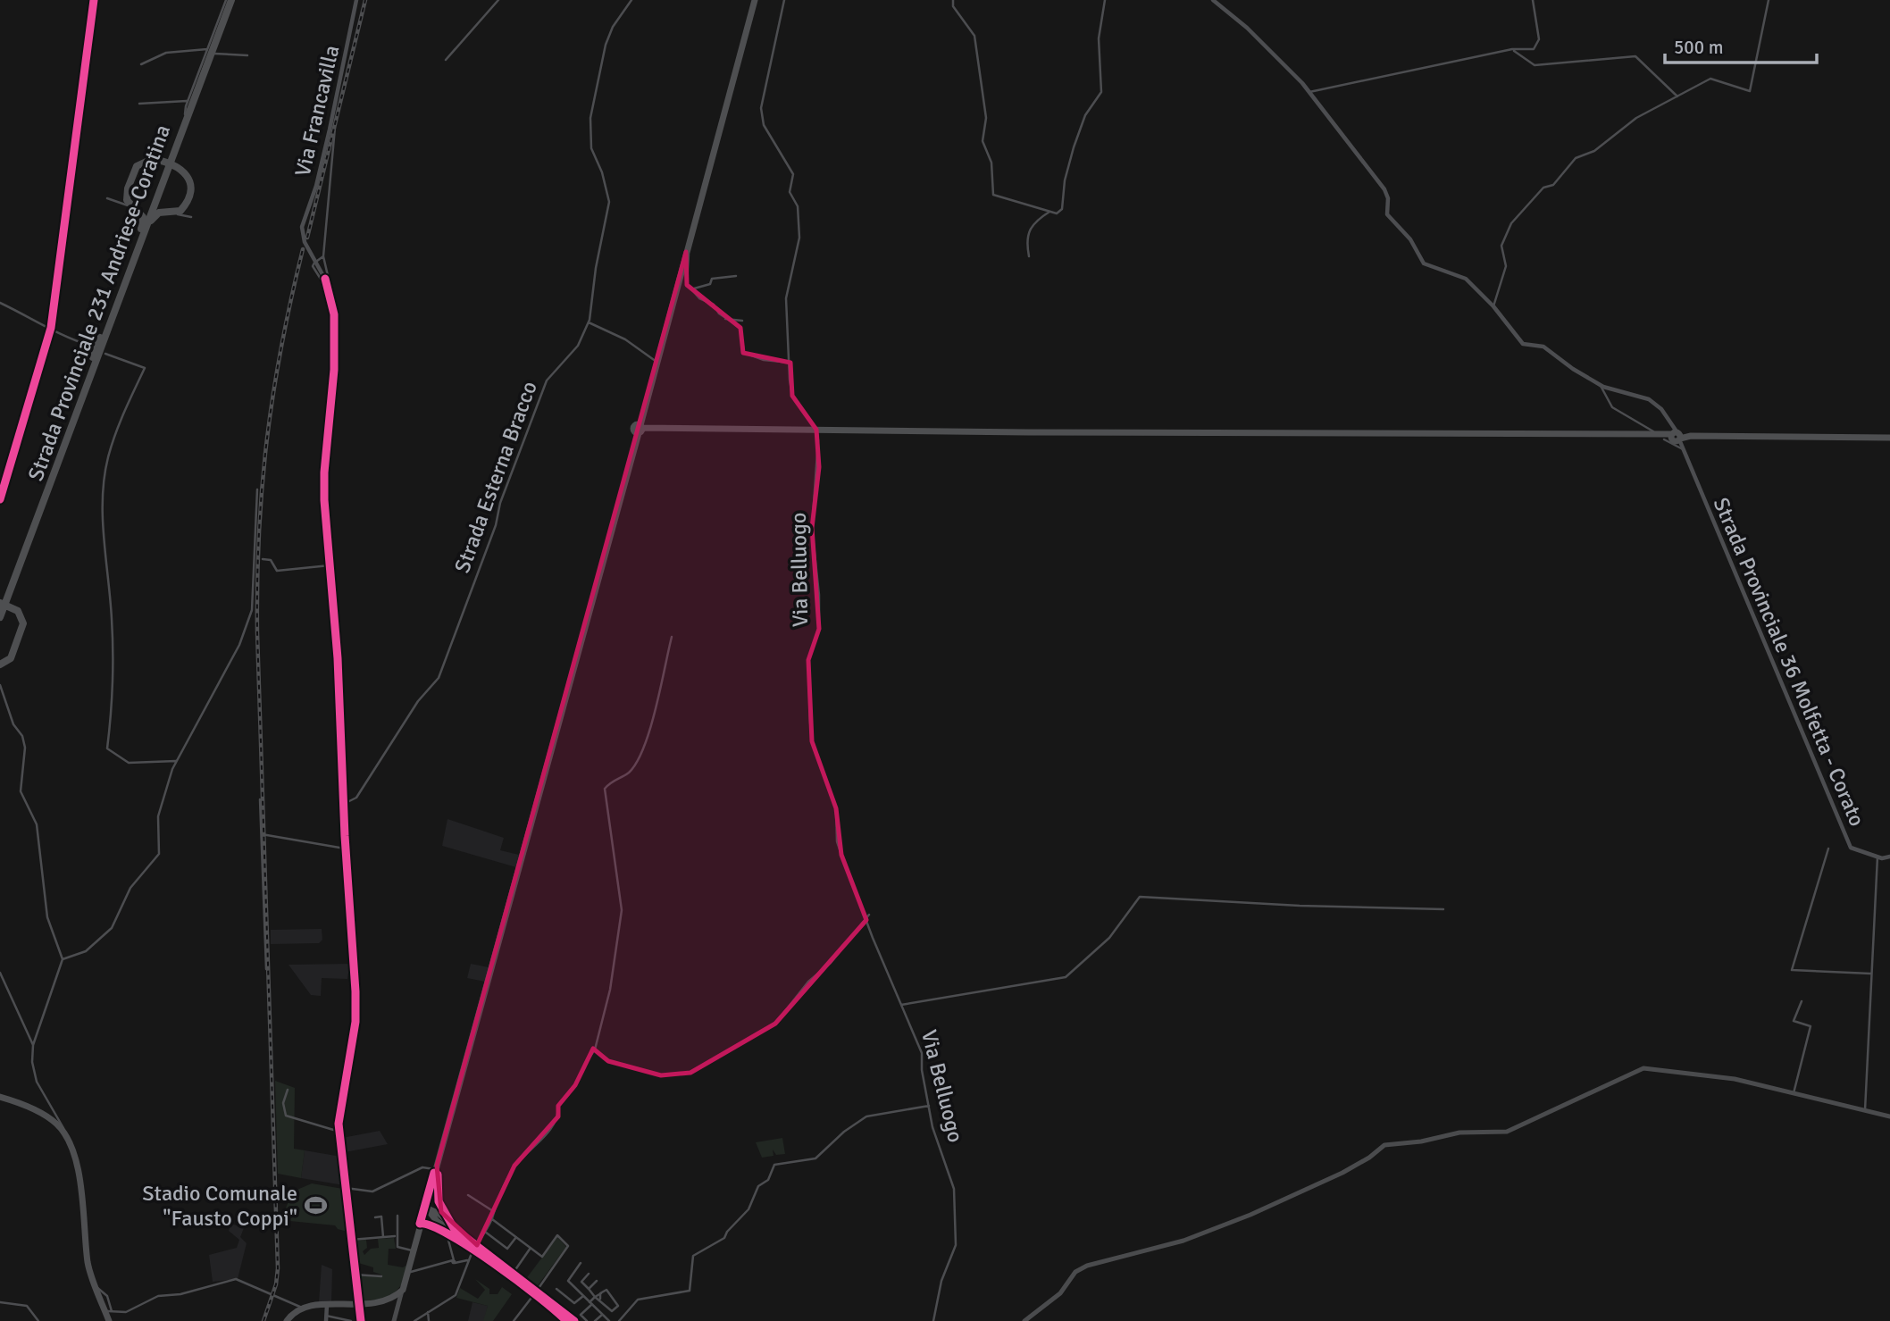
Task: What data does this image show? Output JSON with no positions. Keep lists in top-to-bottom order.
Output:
{
  "streets": {
    "highway": ["Strada Provinciale 231 Andriese-Coratina"],
    "street": [
      "Via Francavilla",
      "Strada Esterna Bracco",
      "Via Belluogo",
      "Strada Provinciale 36 Molfetta - Corato"
    ]
  },
  "places": {
    "sports": ["Stadio Comunale \"Fausto Coppi\""]
  },
  "scale_bar": "500 m"
}
